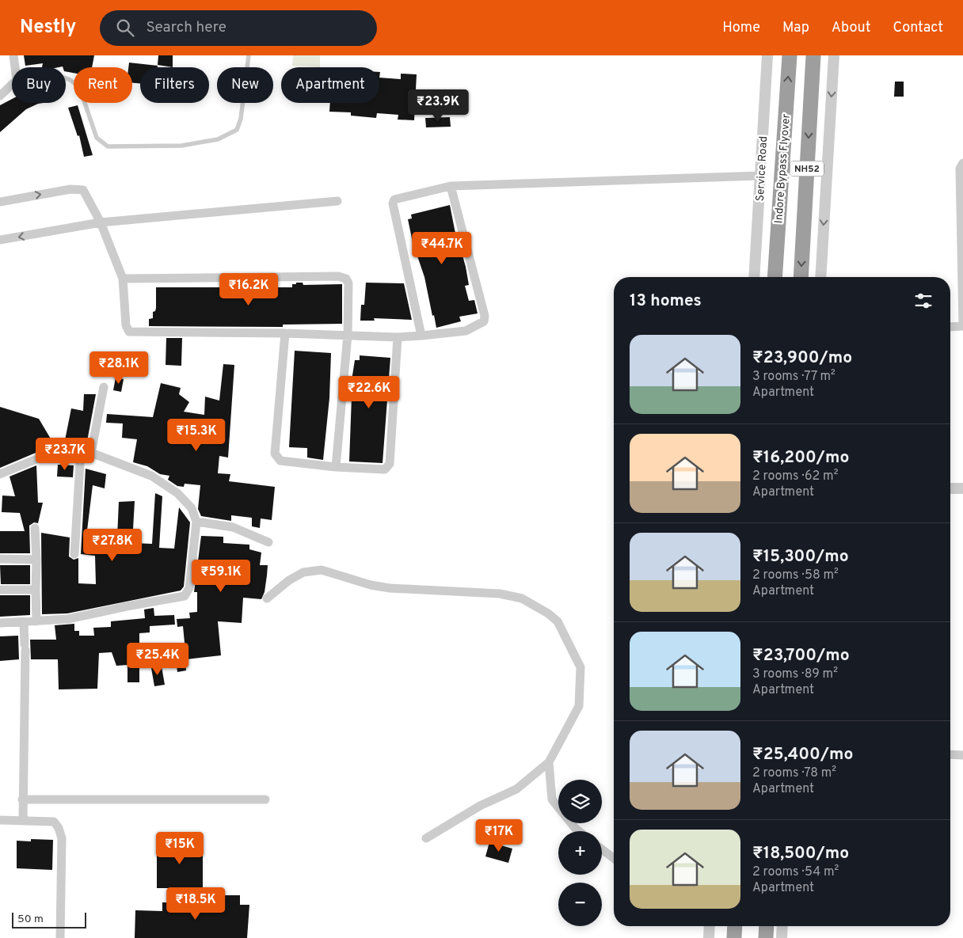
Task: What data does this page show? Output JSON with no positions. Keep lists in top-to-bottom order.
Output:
{
  "streets": {
    "highway": ["Indore Bypass Flyover", "NH52"],
    "street": ["Service Road"]
  },
  "scale_bar": "50 m",
  "page": {
    "header": "Nestly",
    "search": "Search here",
    "nav": [
      "Home",
      "Map",
      "About",
      "Contact"
    ],
    "chip": [
      "Buy",
      "Rent",
      "Filters",
      "New",
      "Apartment"
    ],
    "price": [
      "₹23.9K",
      "₹44.7K",
      "₹16.2K",
      "₹28.1K",
      "₹22.6K",
      "₹15.3K",
      "₹23.7K",
      "₹27.8K",
      "₹59.1K",
      "₹25.4K",
      "₹17K",
      "₹15K",
      "₹18.5K"
    ],
    "heading": "13 homes",
    "list": [
      {
        "name": "₹23,900/mo",
        "note": "3 rooms · 77 m² · Apartment"
      },
      {
        "name": "₹16,200/mo",
        "note": "2 rooms · 62 m² · Apartment"
      },
      {
        "name": "₹15,300/mo",
        "note": "2 rooms · 58 m² · Apartment"
      },
      {
        "name": "₹23,700/mo",
        "note": "3 rooms · 89 m² · Apartment"
      },
      {
        "name": "₹25,400/mo",
        "note": "2 rooms · 78 m² · Apartment"
      },
      {
        "name": "₹18,500/mo",
        "note": "2 rooms · 54 m² · Apartment"
      }
    ],
    "map_buttons": ["+", "−"],
    "scale": "50 m"
  }
}
